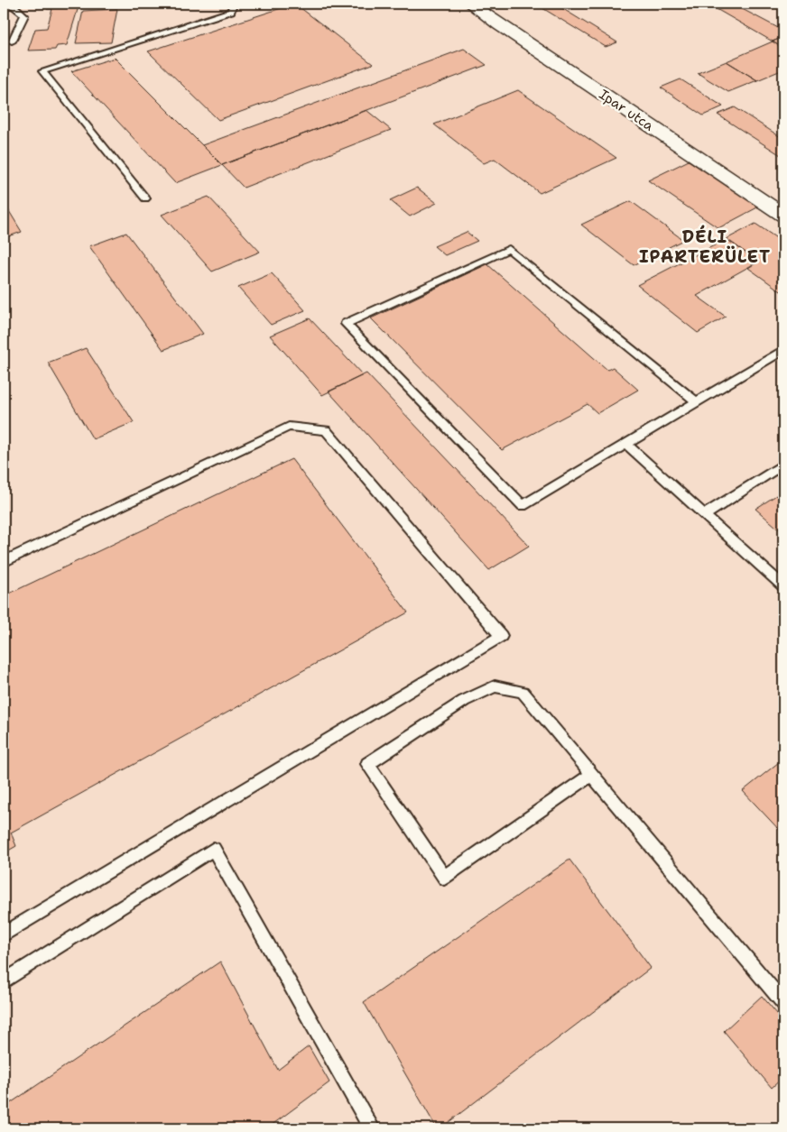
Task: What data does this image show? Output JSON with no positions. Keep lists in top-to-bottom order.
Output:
{
  "streets": {
    "street": ["Ipar utca"]
  },
  "districts": ["DÉLI IPARTERÜLET"]
}
